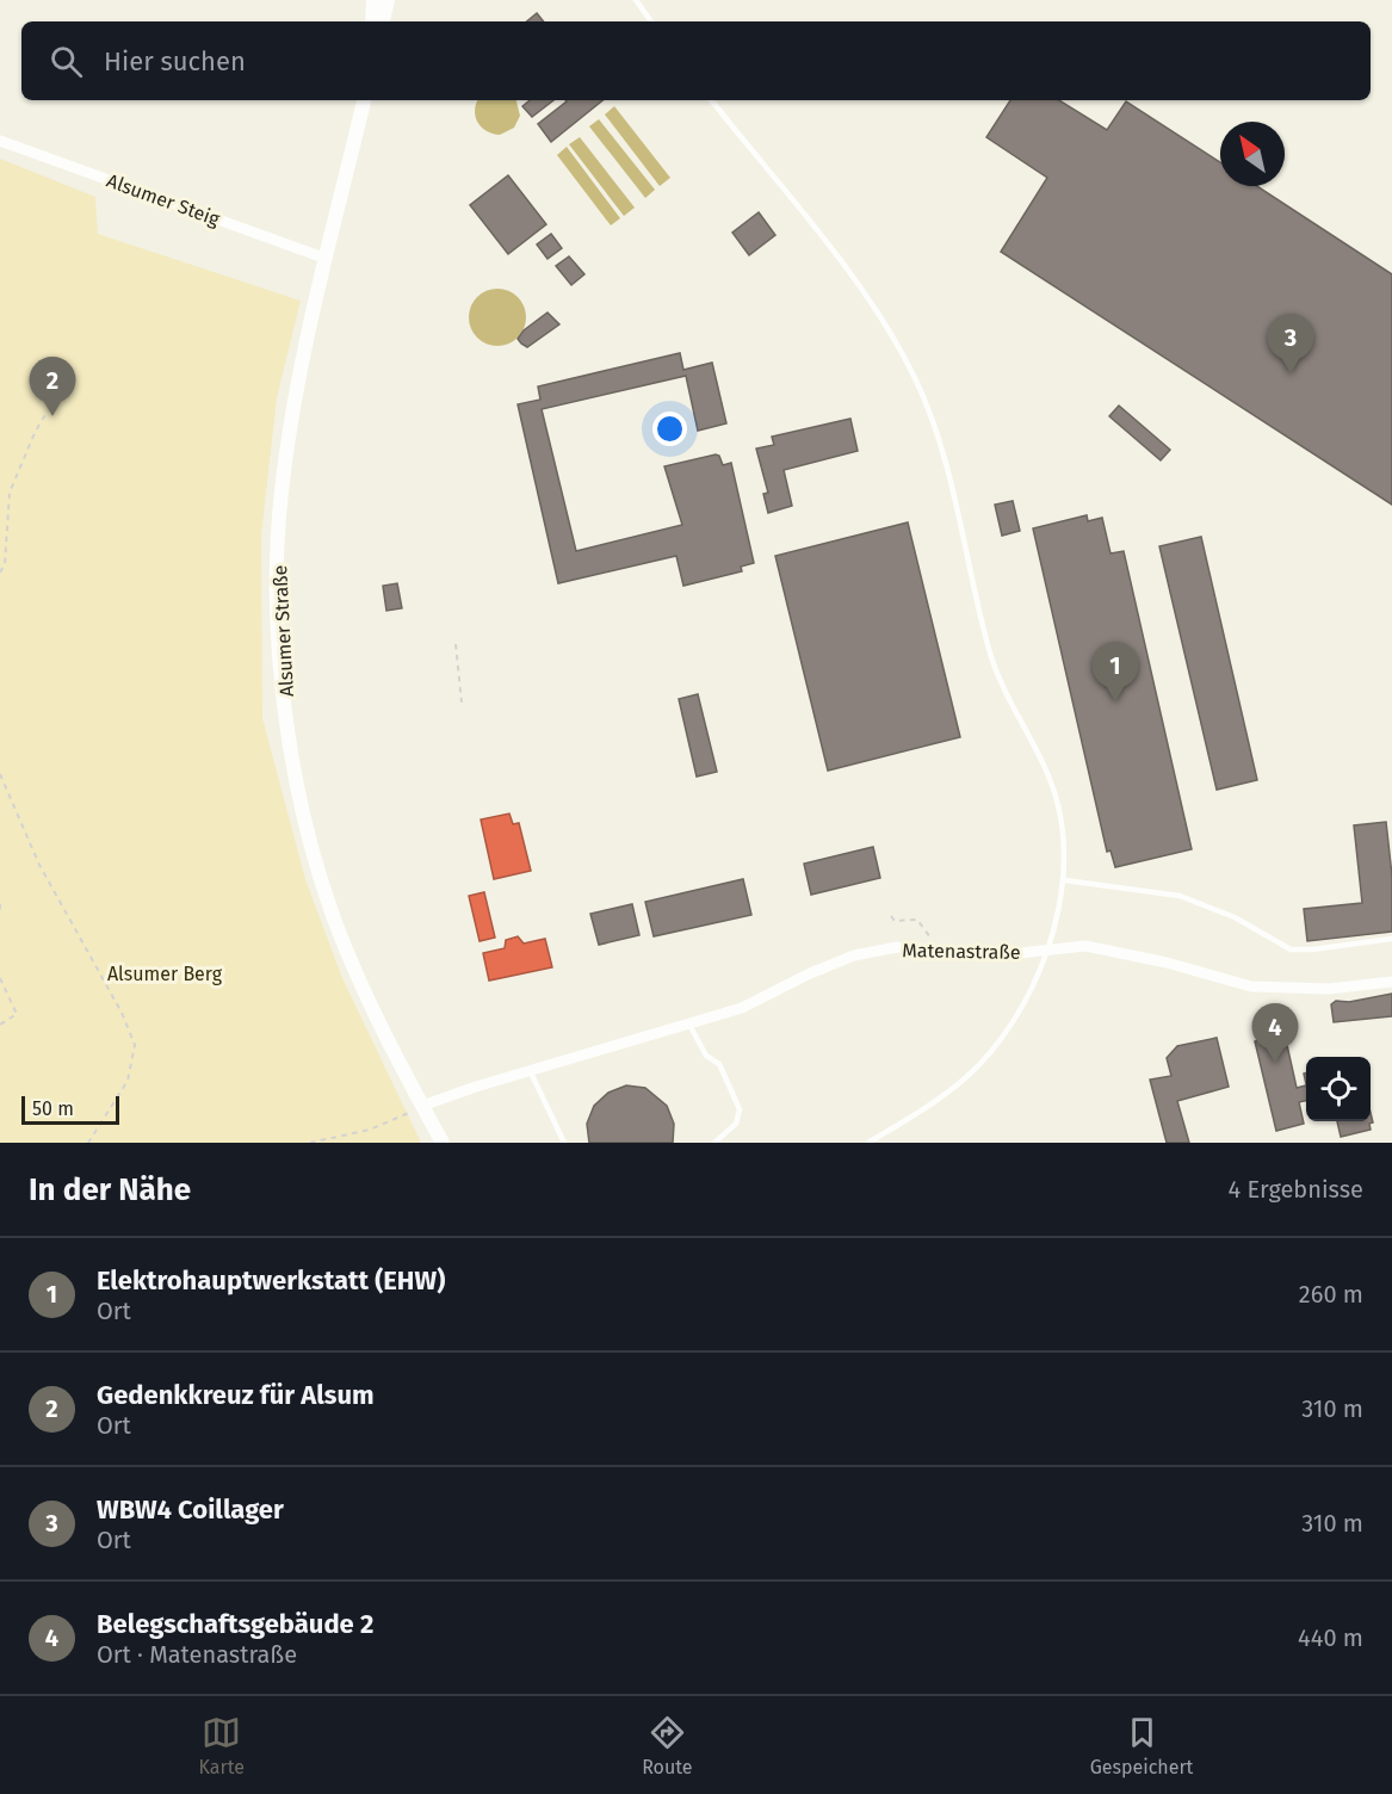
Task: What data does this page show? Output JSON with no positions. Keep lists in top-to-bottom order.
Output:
{
  "streets": {
    "street": ["Alsumer Steig", "Alsumer Straße", "Matenastraße"]
  },
  "crossings": [
    ["Alsumer Steig", "Alsumer Straße"],
    ["Alsumer Straße", "Matenastraße"]
  ],
  "parks": ["Alsumer Berg"],
  "scale_bar": "50 m",
  "north": "top left",
  "page": {
    "search": "Hier suchen",
    "pins": [
      "3",
      "2",
      "1",
      "4"
    ],
    "scale": "50 m",
    "heading": ["In der Nähe", "4 Ergebnisse"],
    "list": [
      {
        "mark": "1",
        "name": "Elektrohauptwerkstatt (EHW)",
        "note": "Ort",
        "value": "260 m"
      },
      {
        "mark": "2",
        "name": "Gedenkkreuz für Alsum",
        "note": "Ort",
        "value": "310 m"
      },
      {
        "mark": "3",
        "name": "WBW4 Coillager",
        "note": "Ort",
        "value": "310 m"
      },
      {
        "mark": "4",
        "name": "Belegschaftsgebäude 2",
        "note": "Ort · Matenastraße",
        "value": "440 m"
      }
    ],
    "nav": ["Karte", "Route", "Gespeichert"]
  }
}
